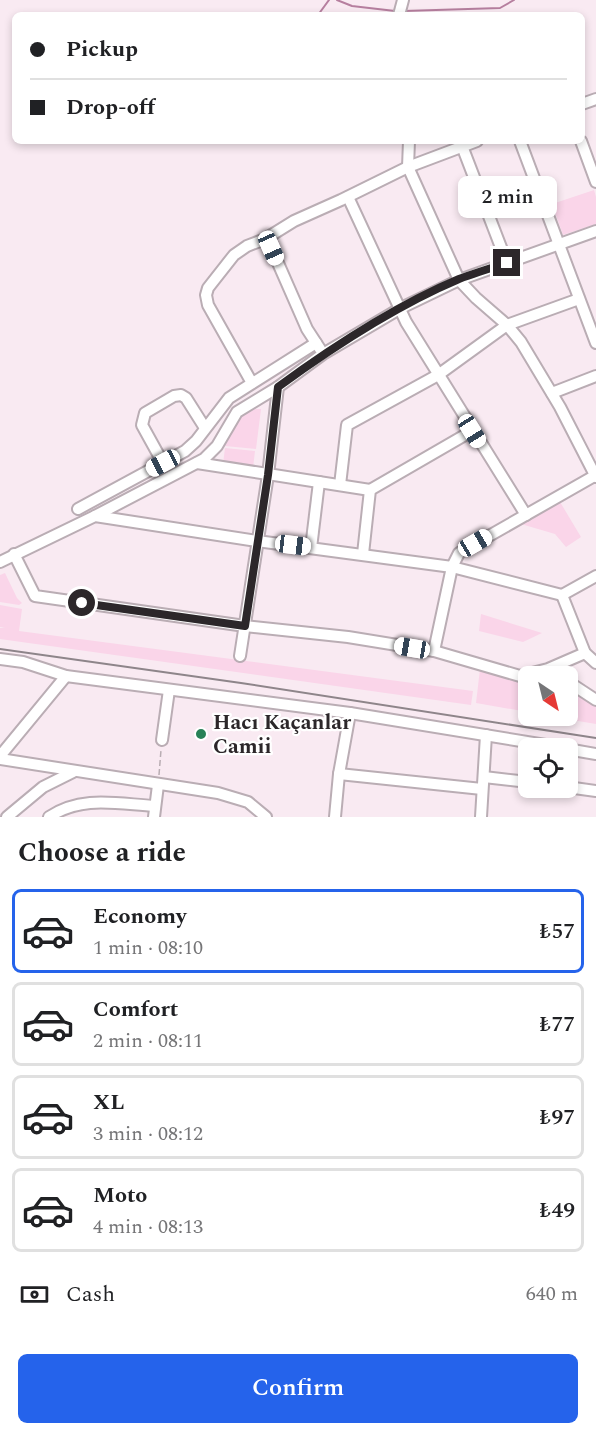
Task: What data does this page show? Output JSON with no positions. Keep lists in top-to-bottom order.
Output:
{
  "places": ["Hacı Kaçanlar Camii"],
  "north": "bottom right",
  "page": {
    "banner": ["Pickup", "Drop-off"],
    "bubble": "2 min",
    "heading": "Choose a ride",
    "list": [
      {
        "name": "Economy",
        "note": "1 min · 08:10",
        "value": "₺57"
      },
      {
        "name": "Comfort",
        "note": "2 min · 08:11",
        "value": "₺77"
      },
      {
        "name": "XL",
        "note": "3 min · 08:12",
        "value": "₺97"
      },
      {
        "name": "Moto",
        "note": "4 min · 08:13",
        "value": "₺49"
      }
    ],
    "pay": ["Cash", "640 m"],
    "buttons": "Confirm"
  }
}
